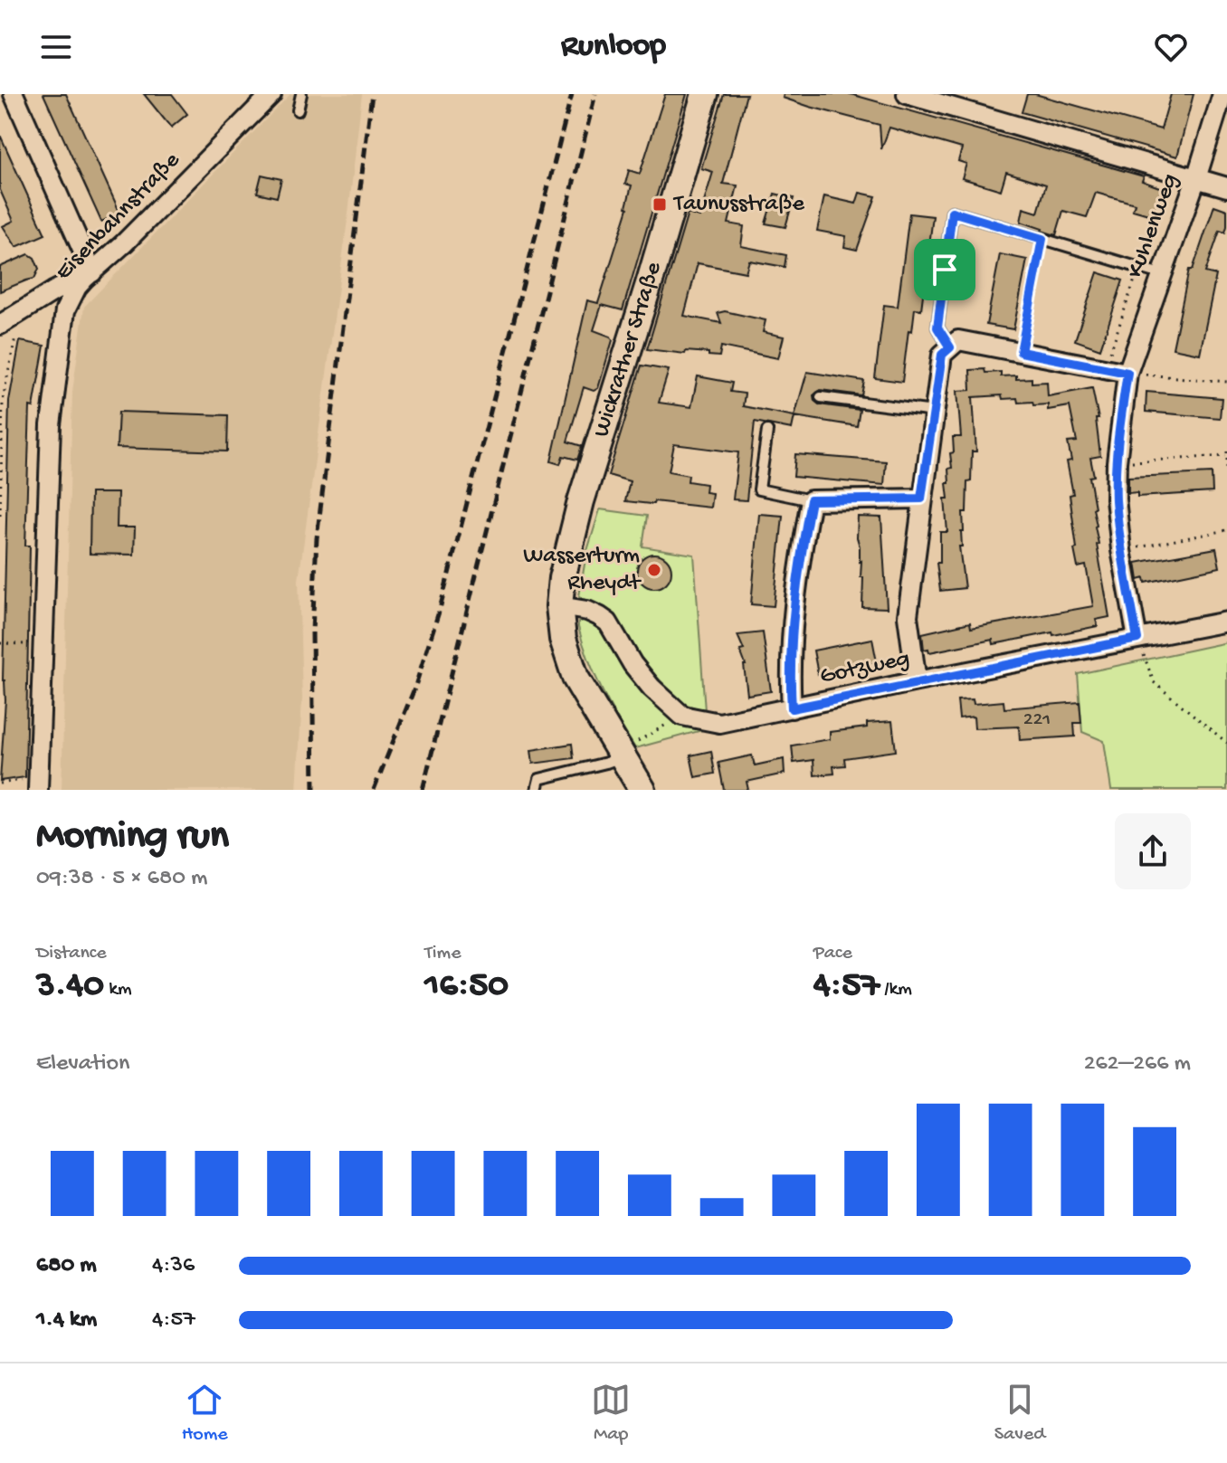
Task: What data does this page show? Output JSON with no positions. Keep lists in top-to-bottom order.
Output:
{
  "streets": {
    "main road": ["Wickrather Straße"],
    "street": ["Eisenbahnstraße", "Kuhlenweg", "Gotzweg"]
  },
  "crossings": [
    ["Kuhlenweg", "Gotzweg"]
  ],
  "places": {
    "transit": ["Taunusstraße"],
    "other": ["Wasserturm Rheydt"]
  },
  "house_numbers": ["221"],
  "page": {
    "header": "Runloop",
    "heading": ["Morning run", "09:38 · 5 × 680 m"],
    "stats": [
      ["Distance", "3.40 km"],
      ["Time", "16:50"],
      ["Pace", "4:57 /km"]
    ],
    "chart": ["Elevation", "262–266 m"],
    "list": [
      {
        "name": "680 m",
        "note": "4:36"
      },
      {
        "name": "1.4 km",
        "note": "4:57"
      }
    ],
    "tabs": ["Home", "Map", "Saved"]
  }
}
